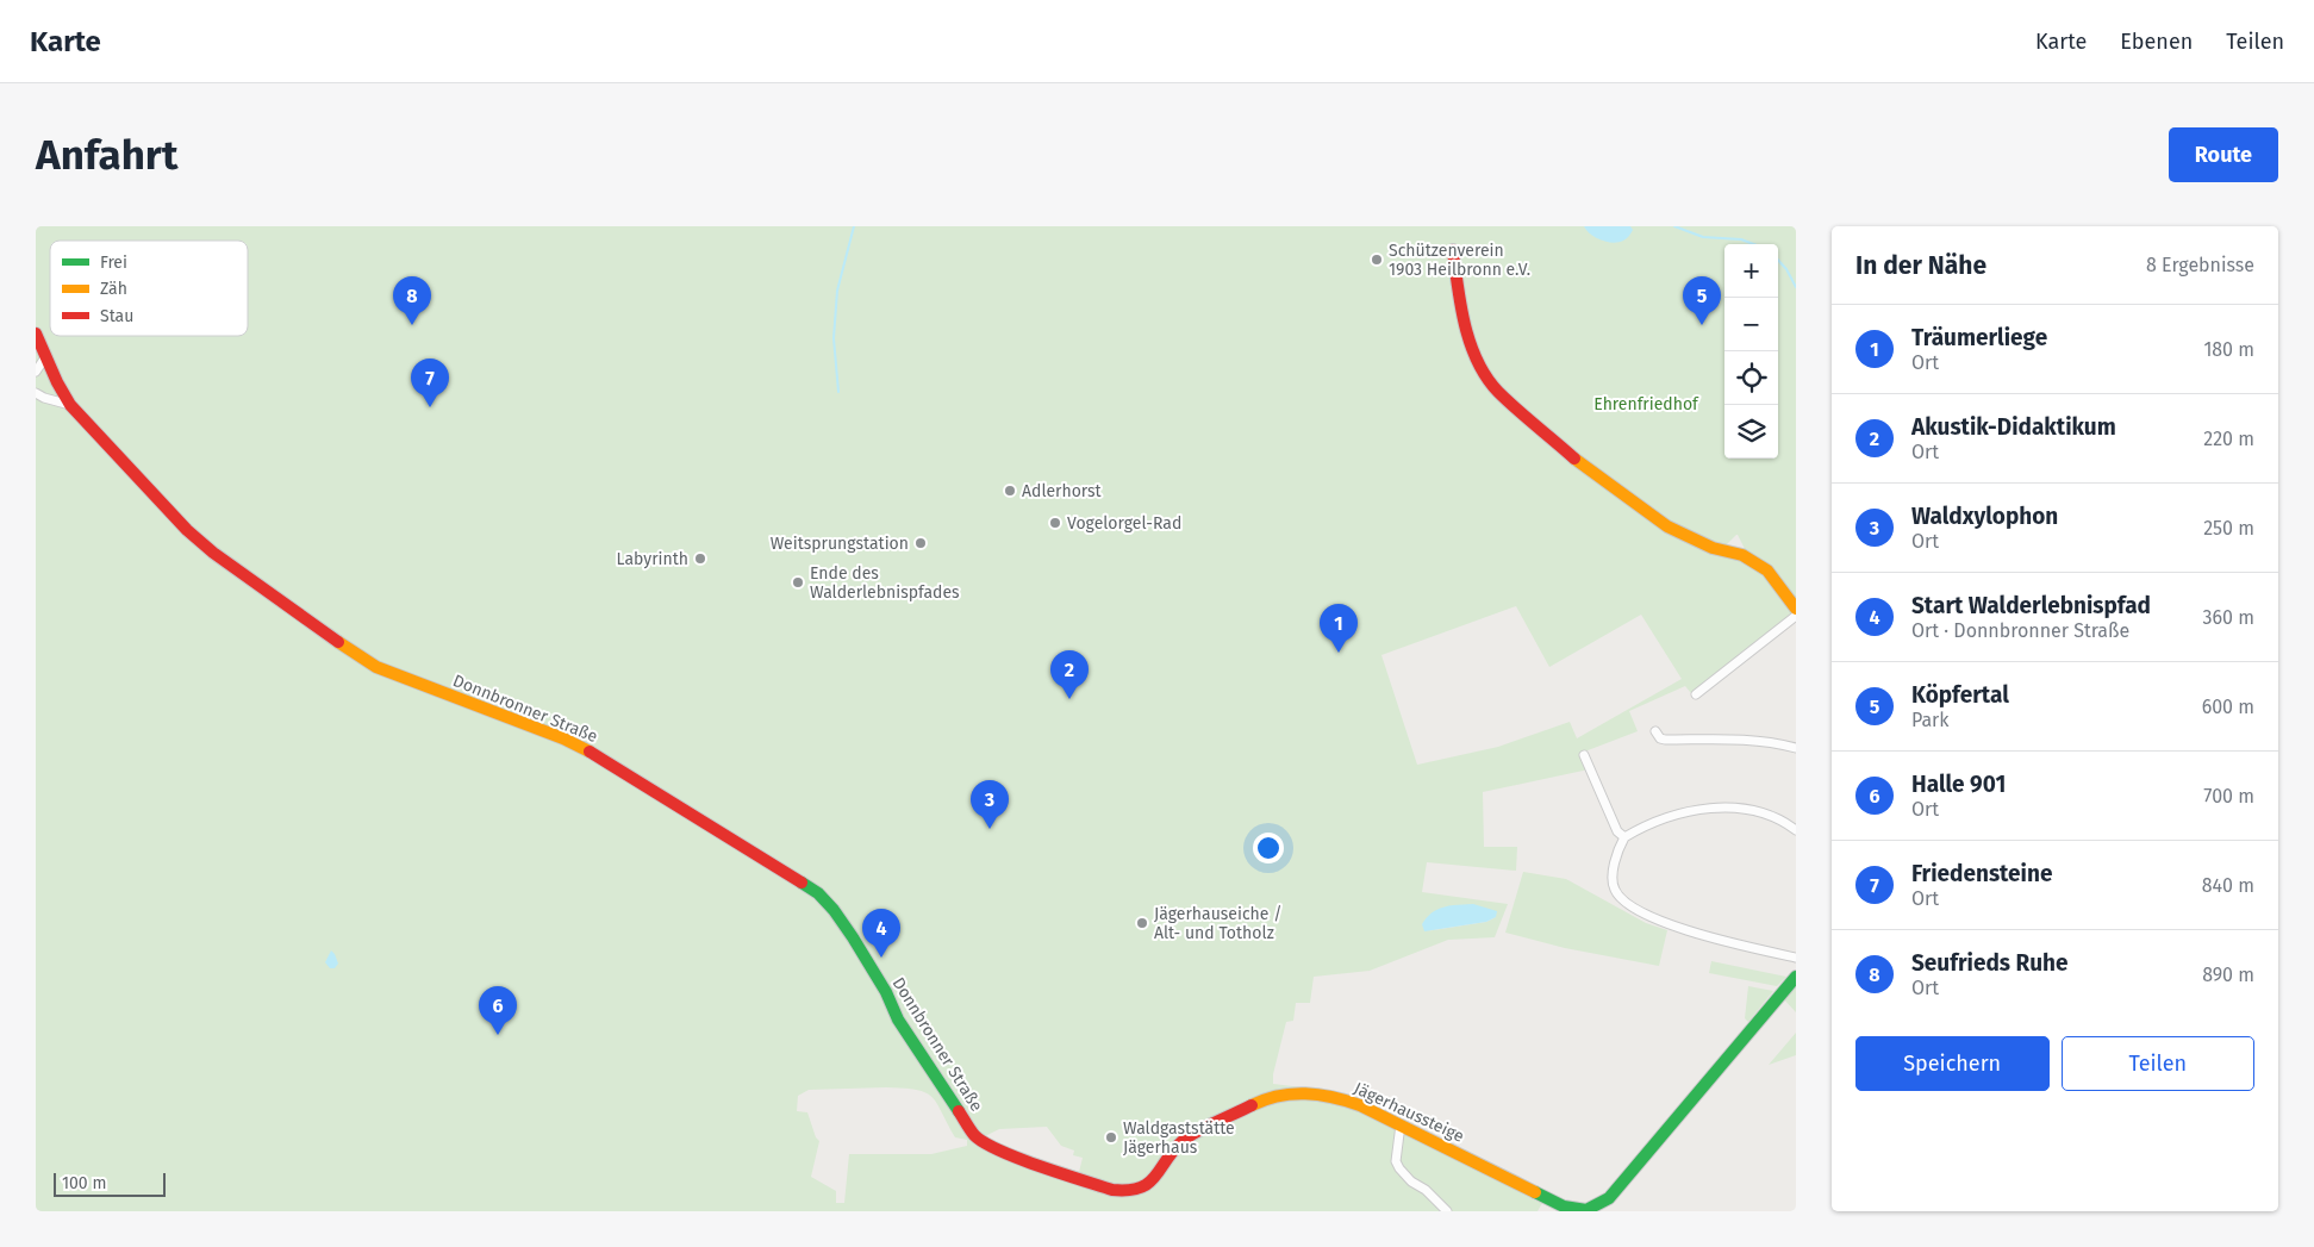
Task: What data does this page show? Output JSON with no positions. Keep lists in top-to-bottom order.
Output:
{
  "streets": {
    "street": ["Donnbronner Straße", "Jägerhaussteige"]
  },
  "crossings": [
    ["Donnbronner Straße", "Jägerhaussteige"]
  ],
  "parks": ["Ehrenfriedhof"],
  "places": [
    "Schützenverein 1903 Heilbronn e.V.",
    "Adlerhorst",
    "Vogelorgel-Rad",
    "Weitsprungstation",
    "Labyrinth",
    "Ende des Walderlebnispfades",
    "Jägerhauseiche / Alt- und Totholz",
    "Waldgaststätte Jägerhaus"
  ],
  "legend": ["Frei", "Zäh", "Stau"],
  "scale_bar": "100 m",
  "page": {
    "header": "Karte",
    "nav": ["Karte", "Ebenen", "Teilen"],
    "buttons": [
      "Route",
      ["Speichern", "Teilen"]
    ],
    "title": "Anfahrt",
    "heading": ["In der Nähe", "8 Ergebnisse"],
    "map_buttons": ["+", "−"],
    "pins": [
      "5",
      "8",
      "7",
      "1",
      "2",
      "3",
      "4",
      "6"
    ],
    "list": [
      {
        "mark": "1",
        "name": "Träumerliege",
        "note": "Ort",
        "value": "180 m"
      },
      {
        "mark": "2",
        "name": "Akustik-Didaktikum",
        "note": "Ort",
        "value": "220 m"
      },
      {
        "mark": "3",
        "name": "Waldxylophon",
        "note": "Ort",
        "value": "250 m"
      },
      {
        "mark": "4",
        "name": "Start Walderlebnispfad",
        "note": "Ort · Donnbronner Straße",
        "value": "360 m"
      },
      {
        "mark": "5",
        "name": "Köpfertal",
        "note": "Park",
        "value": "600 m"
      },
      {
        "mark": "6",
        "name": "Halle 901",
        "note": "Ort",
        "value": "700 m"
      },
      {
        "mark": "7",
        "name": "Friedensteine",
        "note": "Ort",
        "value": "840 m"
      },
      {
        "mark": "8",
        "name": "Seufrieds Ruhe",
        "note": "Ort",
        "value": "890 m"
      }
    ],
    "scale": "100 m"
  }
}
